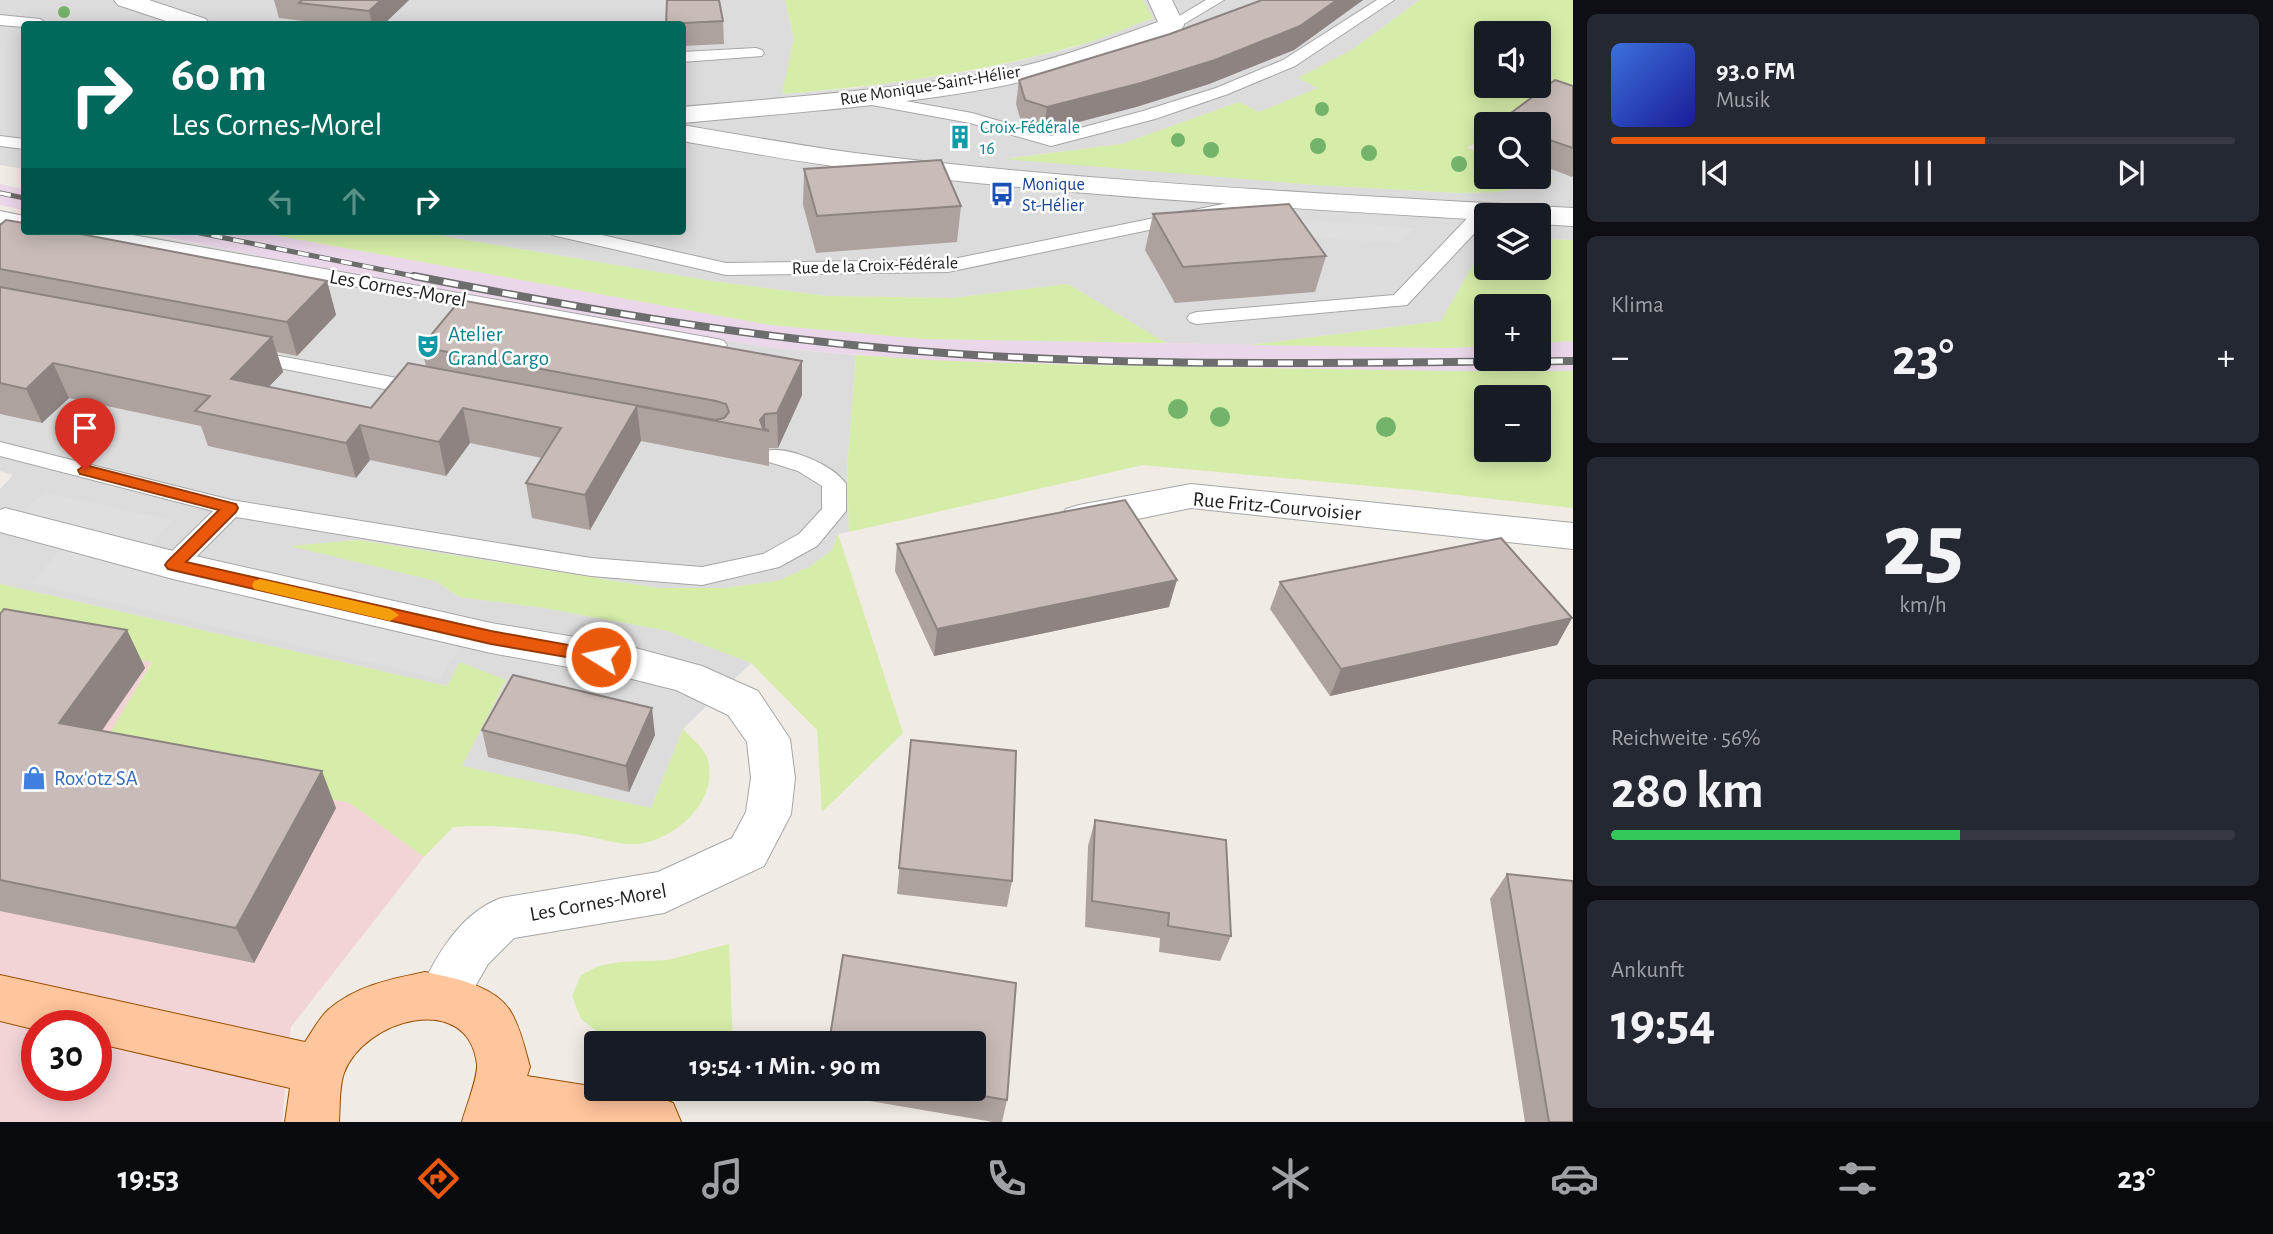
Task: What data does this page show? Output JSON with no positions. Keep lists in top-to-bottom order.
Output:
{
  "streets": {
    "street": [
      "Rue Monique-Saint-Hélier",
      "Rue de la Croix-Fédérale",
      "Les Cornes-Morel",
      "Rue Fritz-Courvoisier"
    ]
  },
  "places": {
    "building": ["Croix-Fédérale 16"],
    "bus stop": ["Monique St-Hélier"],
    "theatre": ["Atelier Grand Cargo"],
    "shop": ["Rox'otz SA"]
  },
  "page": {
    "map_buttons": ["+", "−"],
    "turn": ["60 m", "Les Cornes-Morel"],
    "song": ["93.0 FM", "Musik"],
    "tile": [
      "Klima",
      ["25", "km/h"],
      ["Reichweite · 56%", "280 km"],
      ["Ankunft", "19:54"]
    ],
    "heat": ["−", "23°", "+"],
    "limit": "30",
    "trip": "19:54 · 1 Min. · 90 m",
    "tabs": ["19:53", "23°"]
  }
}
